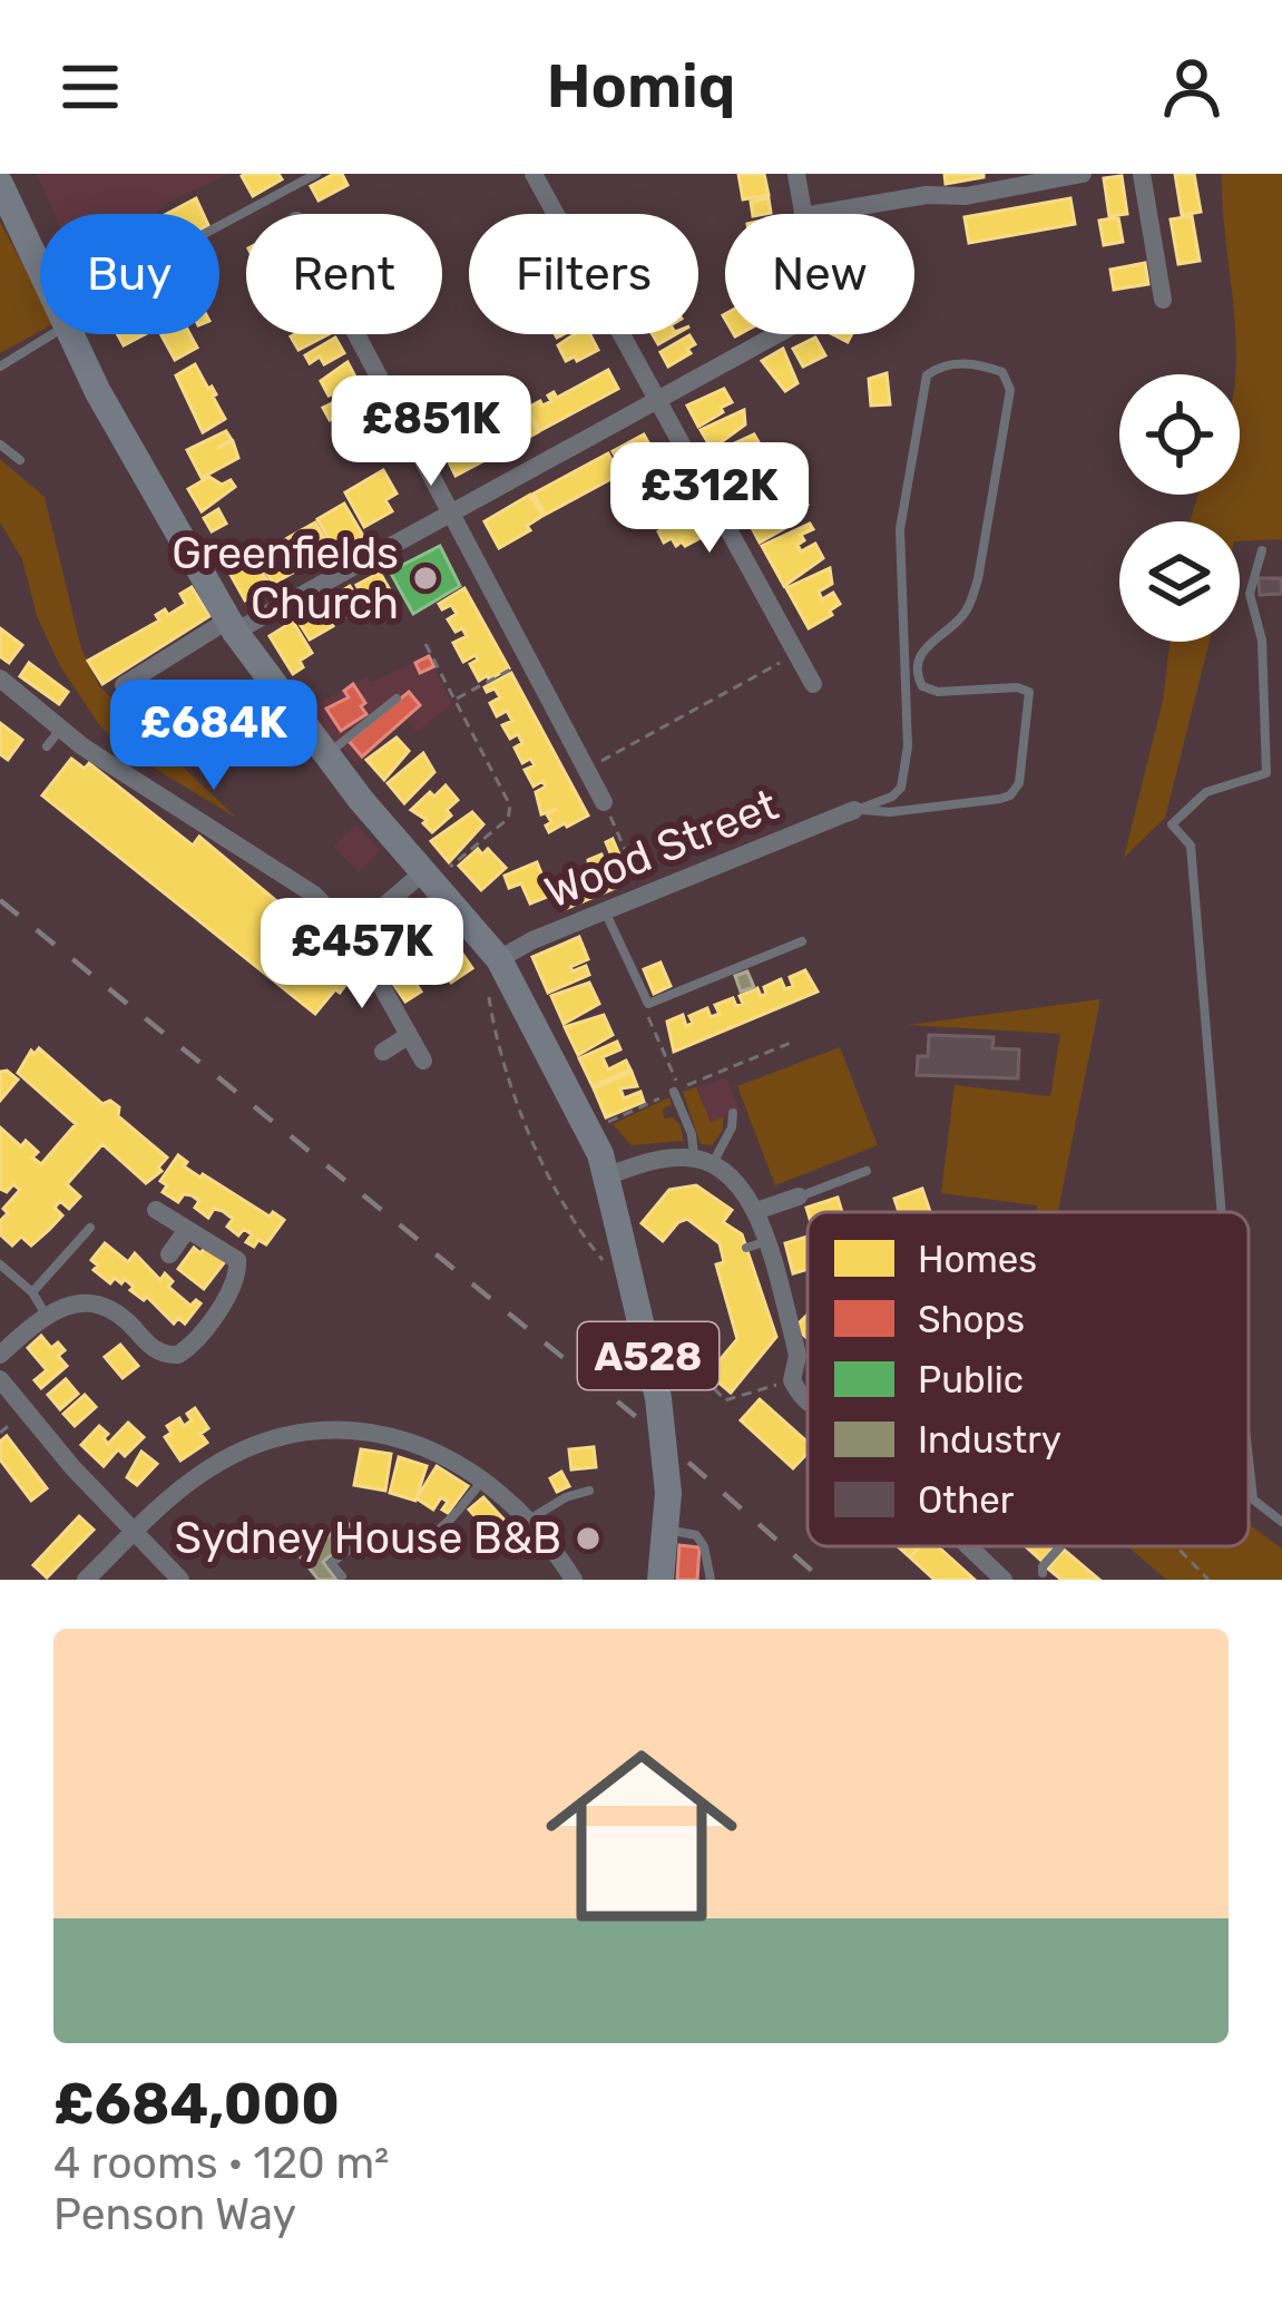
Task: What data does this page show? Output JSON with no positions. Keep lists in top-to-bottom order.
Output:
{
  "streets": {
    "main road": ["A528"],
    "street": ["Wood Street"]
  },
  "crossings": [
    ["Wood Street", "A528"]
  ],
  "places": ["Greenfields Church", "Sydney House B&B"],
  "legend": [
    "Homes",
    "Shops",
    "Public",
    "Industry",
    "Other"
  ],
  "page": {
    "header": "Homiq",
    "chip": [
      "Buy",
      "Rent",
      "Filters",
      "New"
    ],
    "price": [
      "£851K",
      "£312K",
      "£684K",
      "£457K"
    ],
    "list": [
      {
        "name": "£684,000",
        "note": "4 rooms · 120 m² · Penson Way"
      }
    ]
  }
}
